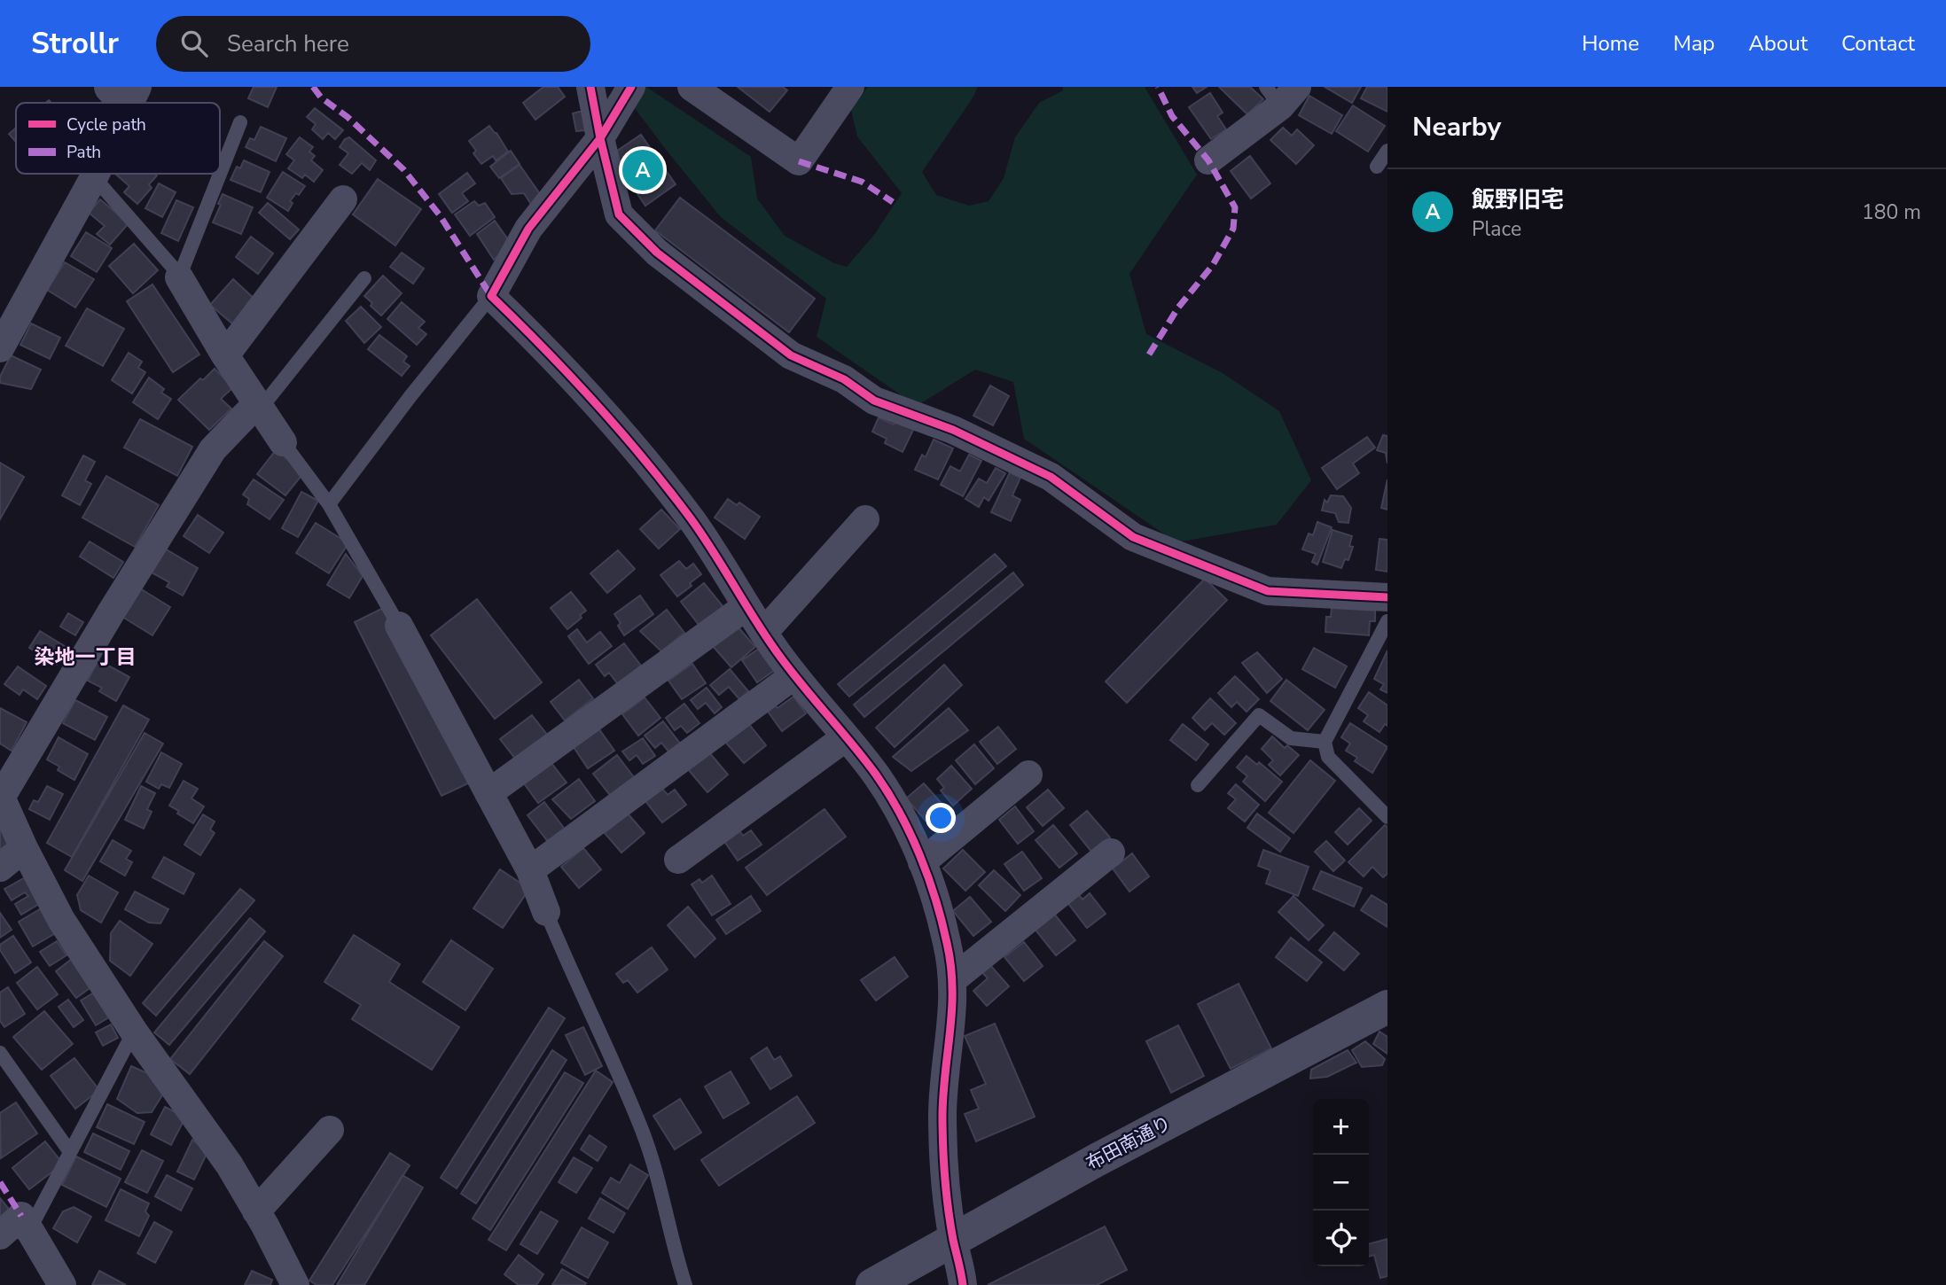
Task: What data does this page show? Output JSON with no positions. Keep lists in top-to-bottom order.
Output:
{
  "streets": {
    "street": ["布田南通り"]
  },
  "districts": ["染地一丁目"],
  "legend": ["Cycle path", "Path"],
  "page": {
    "header": "Strollr",
    "search": "Search here",
    "nav": [
      "Home",
      "Map",
      "About",
      "Contact"
    ],
    "heading": "Nearby",
    "pins": "A",
    "list": [
      {
        "mark": "A",
        "name": "飯野旧宅",
        "note": "Place",
        "value": "180 m"
      }
    ],
    "map_buttons": ["+", "−"]
  }
}
